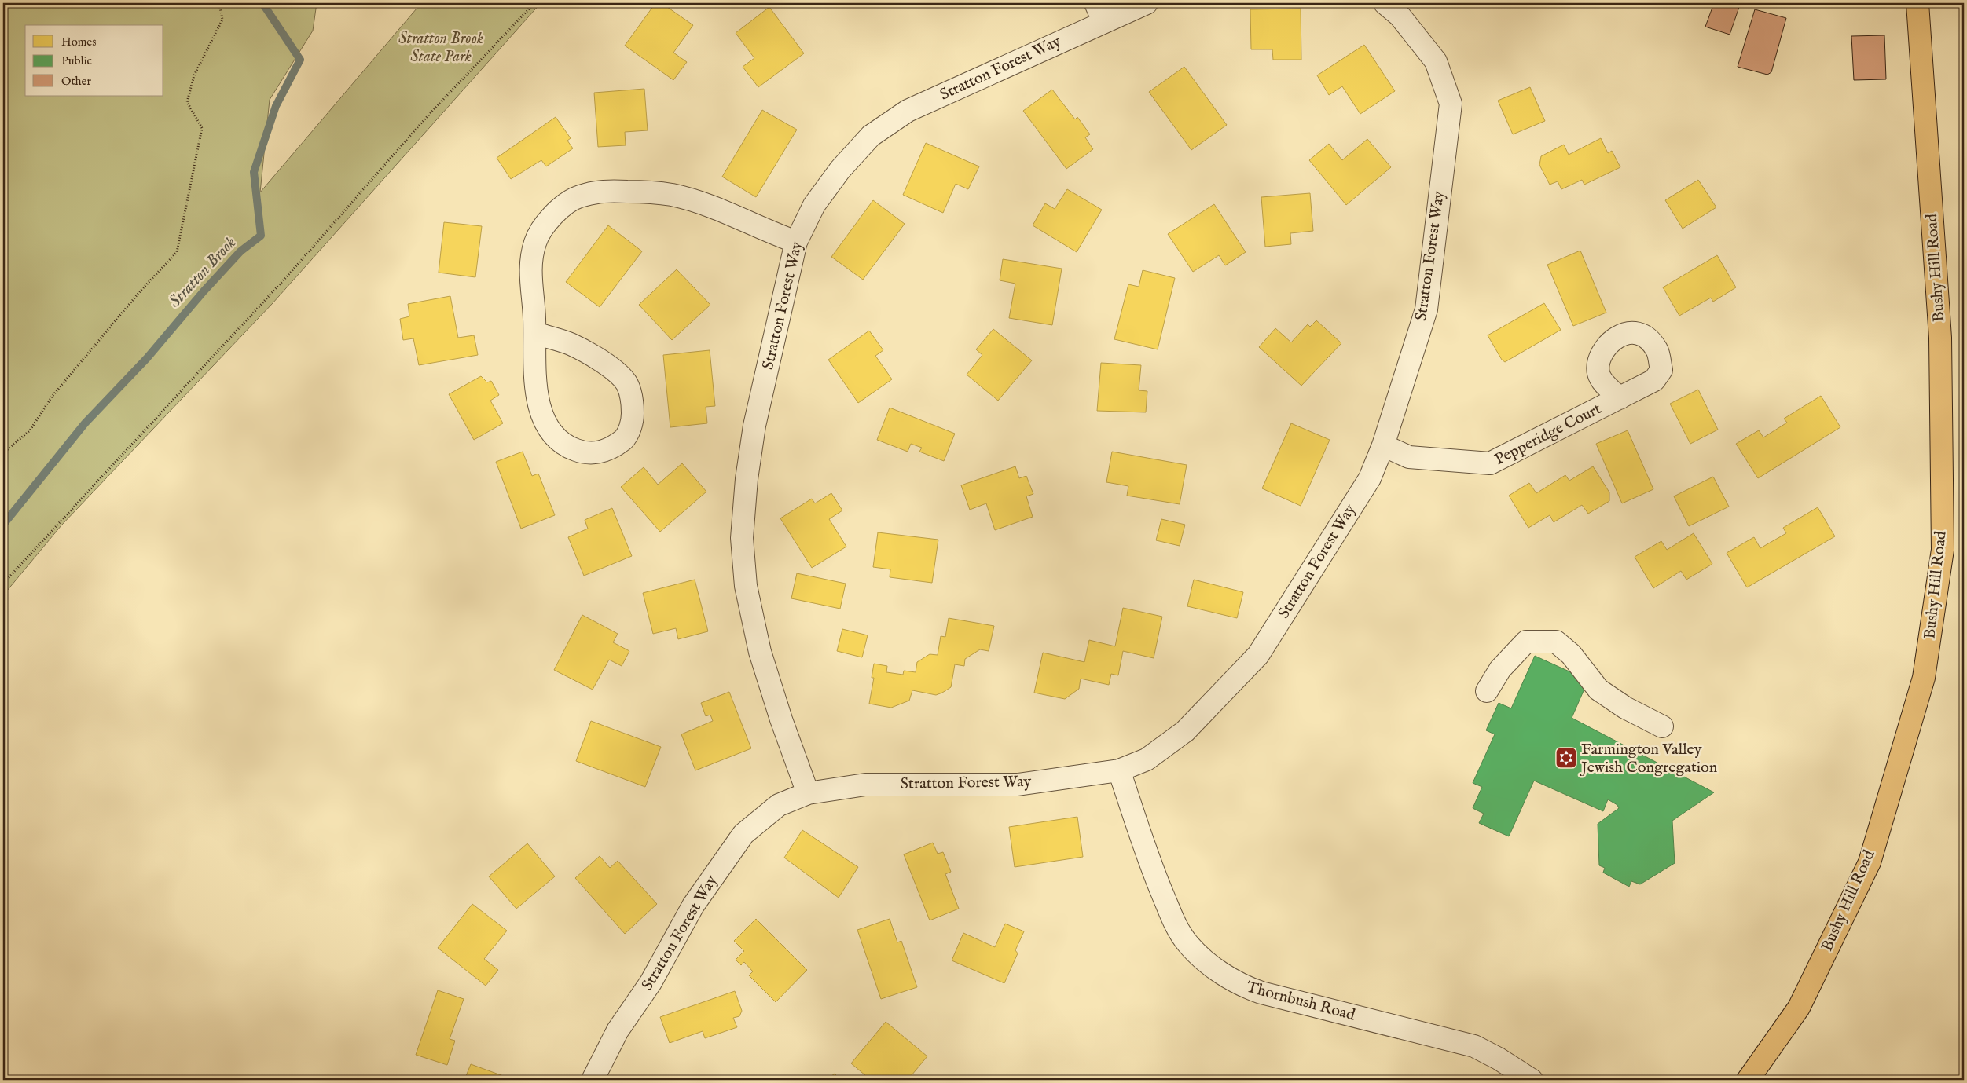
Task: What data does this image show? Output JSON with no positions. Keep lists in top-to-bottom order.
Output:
{
  "streets": {
    "main road": ["Bushy Hill Road"],
    "street": ["Stratton Forest Way", "Pepperidge Court", "Thornbush Road"]
  },
  "crossings": [
    ["Stratton Forest Way", "Pepperidge Court"],
    ["Stratton Forest Way", "Thornbush Road"]
  ],
  "water": ["Stratton Brook"],
  "parks": ["Stratton Brook State Park"],
  "places": {
    "synagogue": ["Farmington Valley Jewish Congregation"]
  },
  "legend": ["Homes", "Public", "Other"]
}
